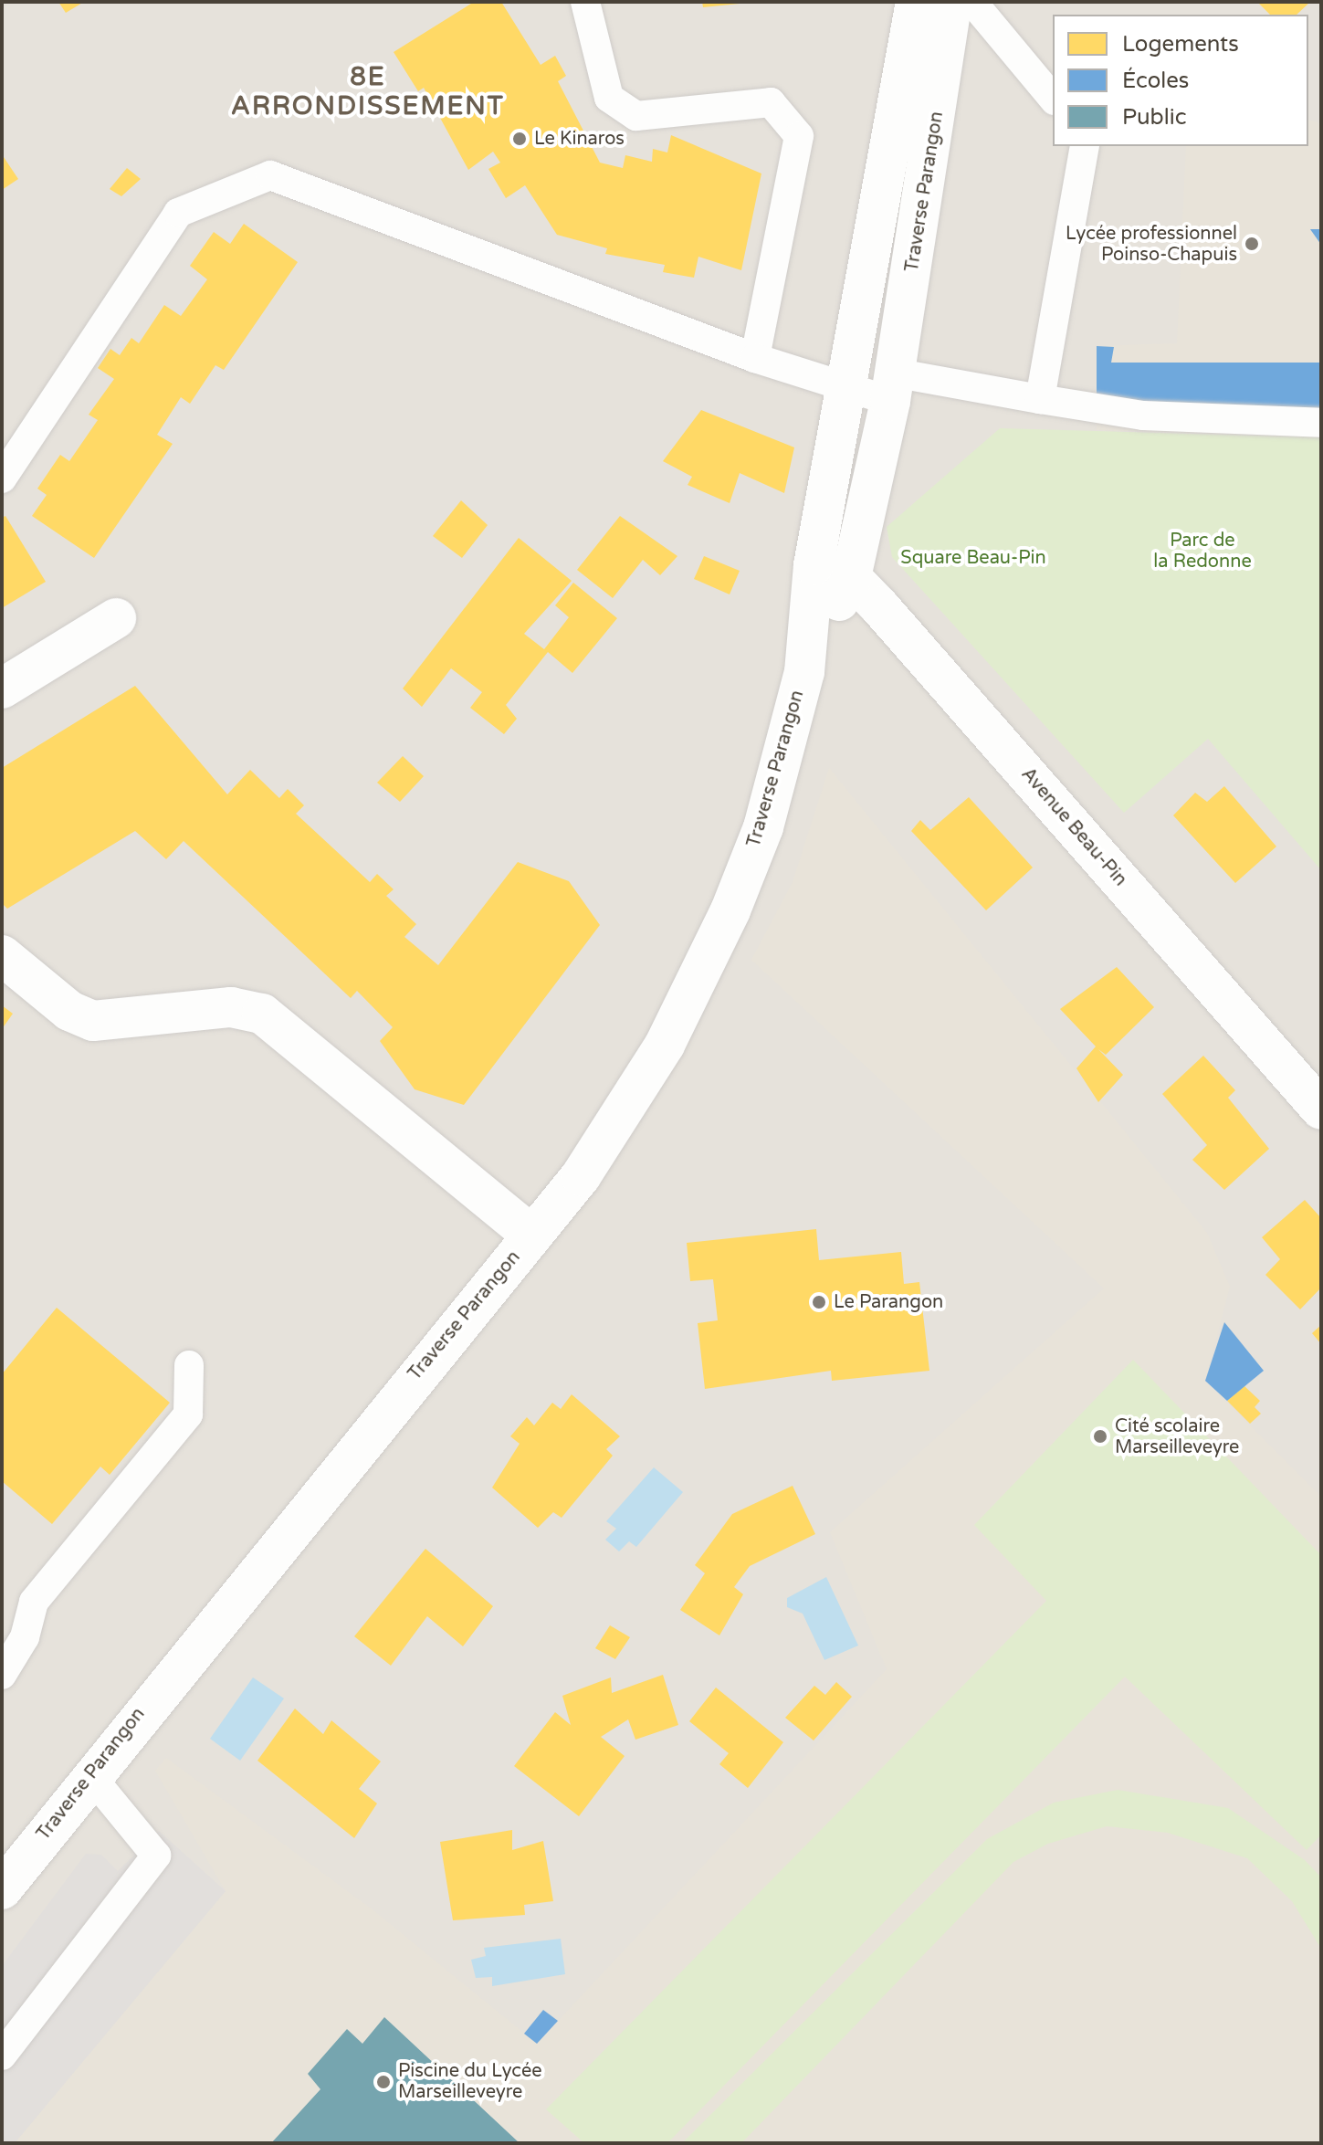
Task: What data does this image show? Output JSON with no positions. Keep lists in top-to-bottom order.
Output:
{
  "streets": {
    "street": ["Traverse Parangon", "Avenue Beau-Pin"]
  },
  "crossings": [
    ["Traverse Parangon", "Avenue Beau-Pin"]
  ],
  "districts": ["8E ARRONDISSEMENT"],
  "parks": ["Parc de la Redonne", "Square Beau-Pin"],
  "places": [
    "Le Kinaros",
    "Lycée professionnel Poinso-Chapuis",
    "Le Parangon",
    "Cité scolaire Marseilleveyre",
    "Piscine du Lycée Marseilleveyre"
  ],
  "legend": ["Logements", "Écoles", "Public"]
}
